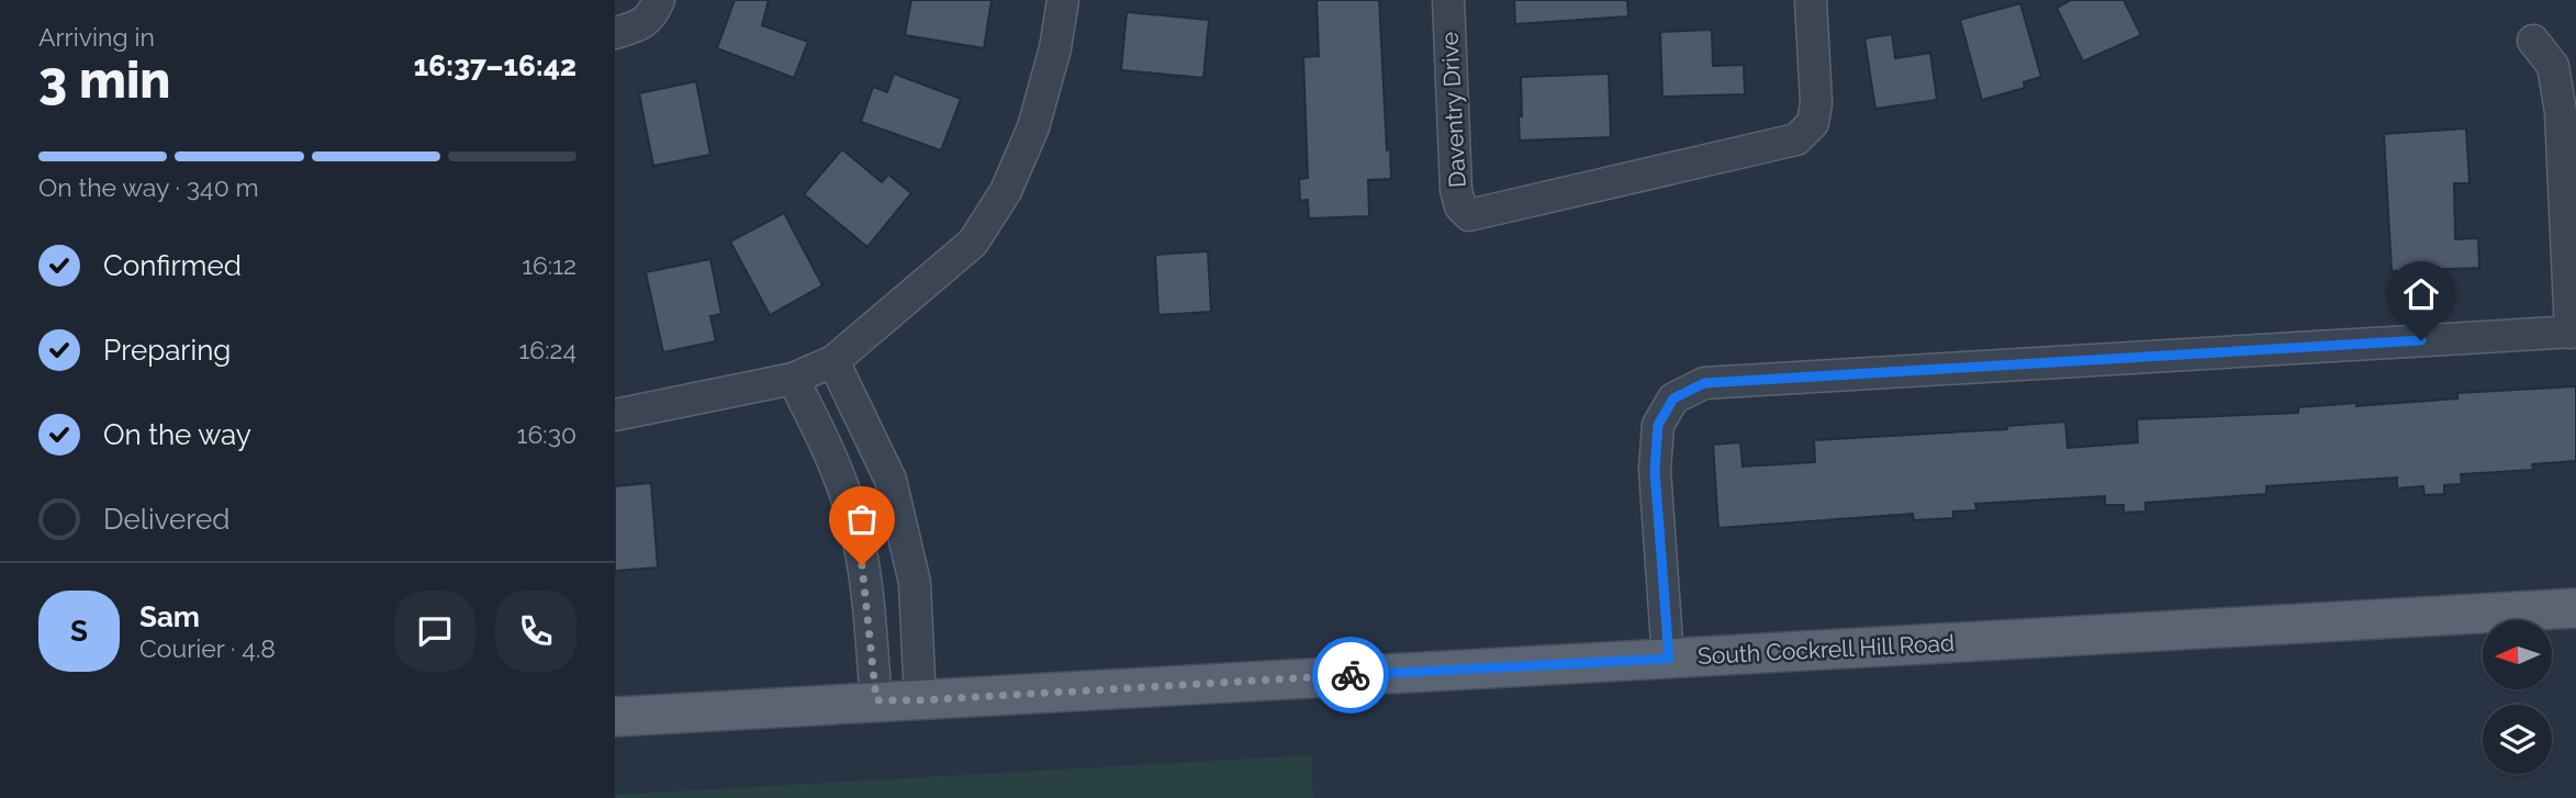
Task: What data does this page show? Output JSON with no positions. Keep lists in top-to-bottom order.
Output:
{
  "streets": {
    "main road": ["South Cockrell Hill Road"],
    "street": ["Daventry Drive"]
  },
  "north": "left",
  "page": {
    "heading": ["3 min", "Arriving in", "16:37–16:42"],
    "panel": ["Sam", "Courier · 4.8"],
    "bar": "On the way · 340 m",
    "list": [
      ["Confirmed", "16:12"],
      ["Preparing", "16:24"],
      ["On the way", "16:30"],
      "Delivered"
    ],
    "round": "S"
  }
}
